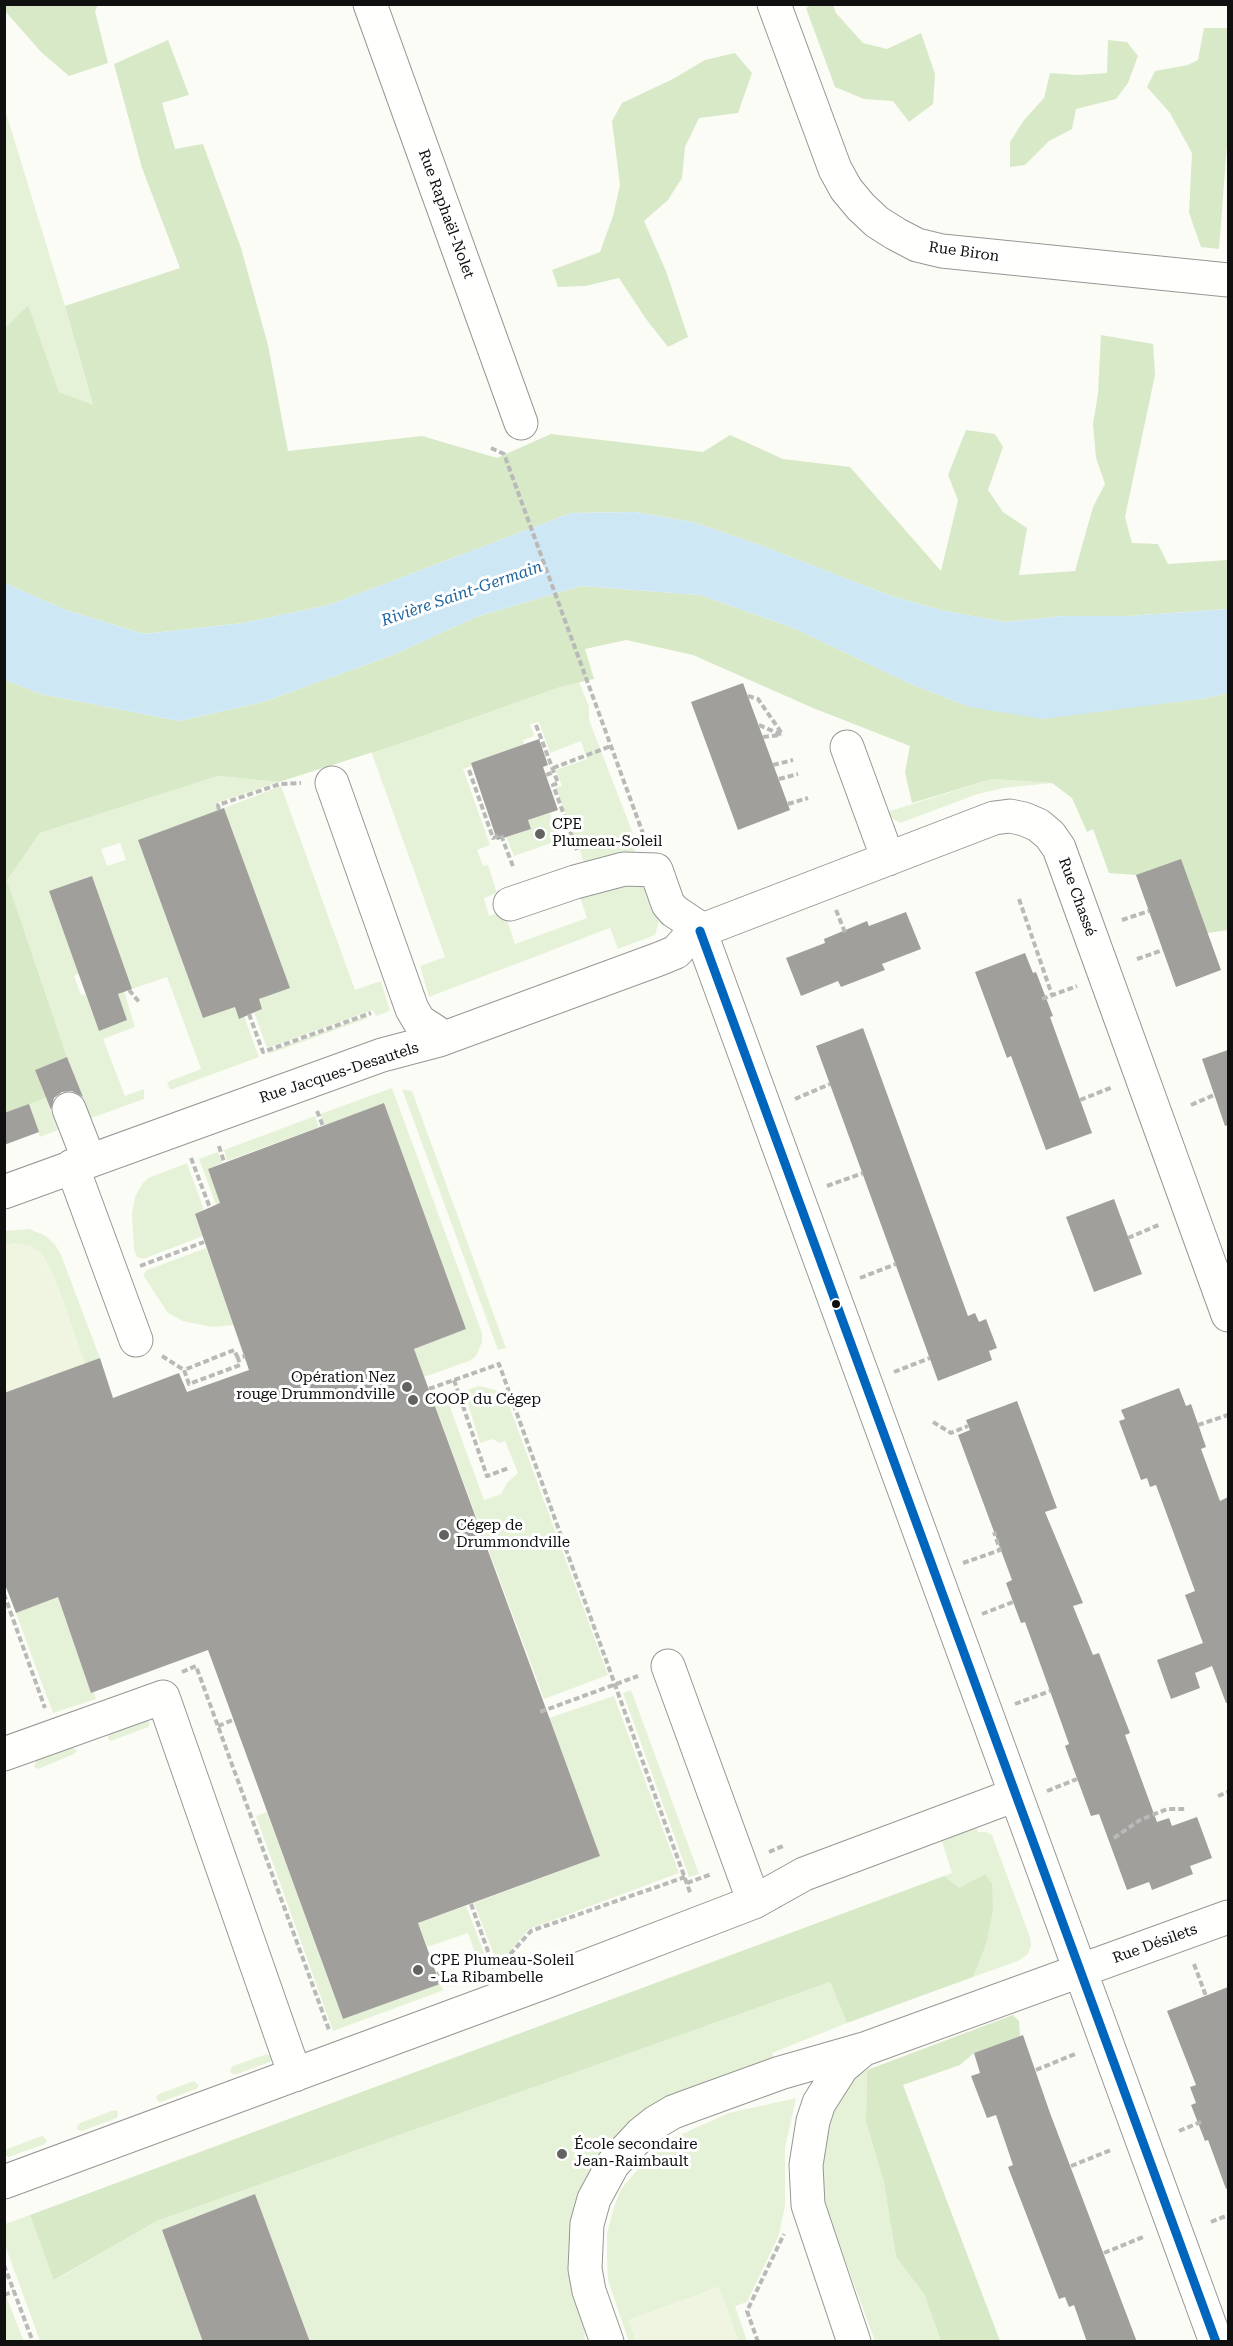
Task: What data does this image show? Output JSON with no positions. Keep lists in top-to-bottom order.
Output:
{
  "streets": {
    "street": [
      "Rue Raphaël-Nolet",
      "Rue Biron",
      "Rue Chassé",
      "Rue Jacques-Desautels",
      "Rue Désilets"
    ]
  },
  "crossings": [
    ["Rue Chassé", "Rue Jacques-Desautels"]
  ],
  "water": ["Rivière Saint-Germain"],
  "places": [
    "CPE Plumeau-Soleil",
    "Opération Nez rouge Drummondville",
    "COOP du Cégep",
    "Cégep de Drummondville",
    "CPE Plumeau-Soleil - La Ribambelle",
    "École secondaire Jean-Raimbault"
  ]
}
